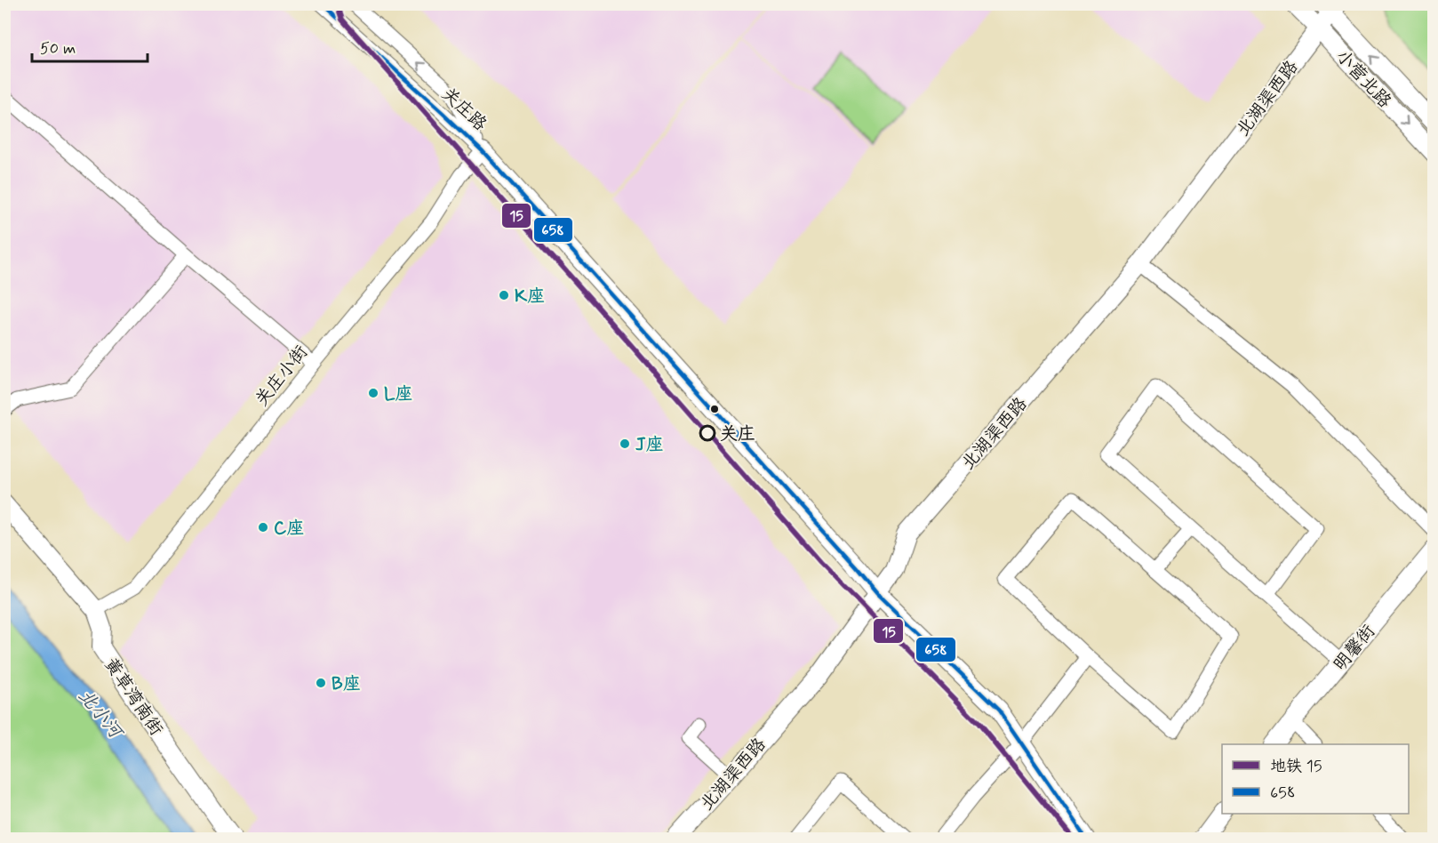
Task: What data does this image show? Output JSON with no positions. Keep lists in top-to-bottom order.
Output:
{
  "streets": {
    "street": [
      "小营北路",
      "北湖渠西路",
      "关庄路",
      "关庄小街",
      "明馨街",
      "黄草湾南街"
    ]
  },
  "crossings": [
    ["小营北路", "北湖渠西路"],
    ["关庄路", "关庄小街"],
    ["关庄小街", "黄草湾南街"]
  ],
  "water": ["北小河"],
  "places": [
    "K座",
    "L座",
    "关庄",
    "J座",
    "C座",
    "B座"
  ],
  "lines": ["metro line 15", "transit line 658"],
  "legend": ["地铁 15", "658"],
  "scale_bar": "50 m"
}
